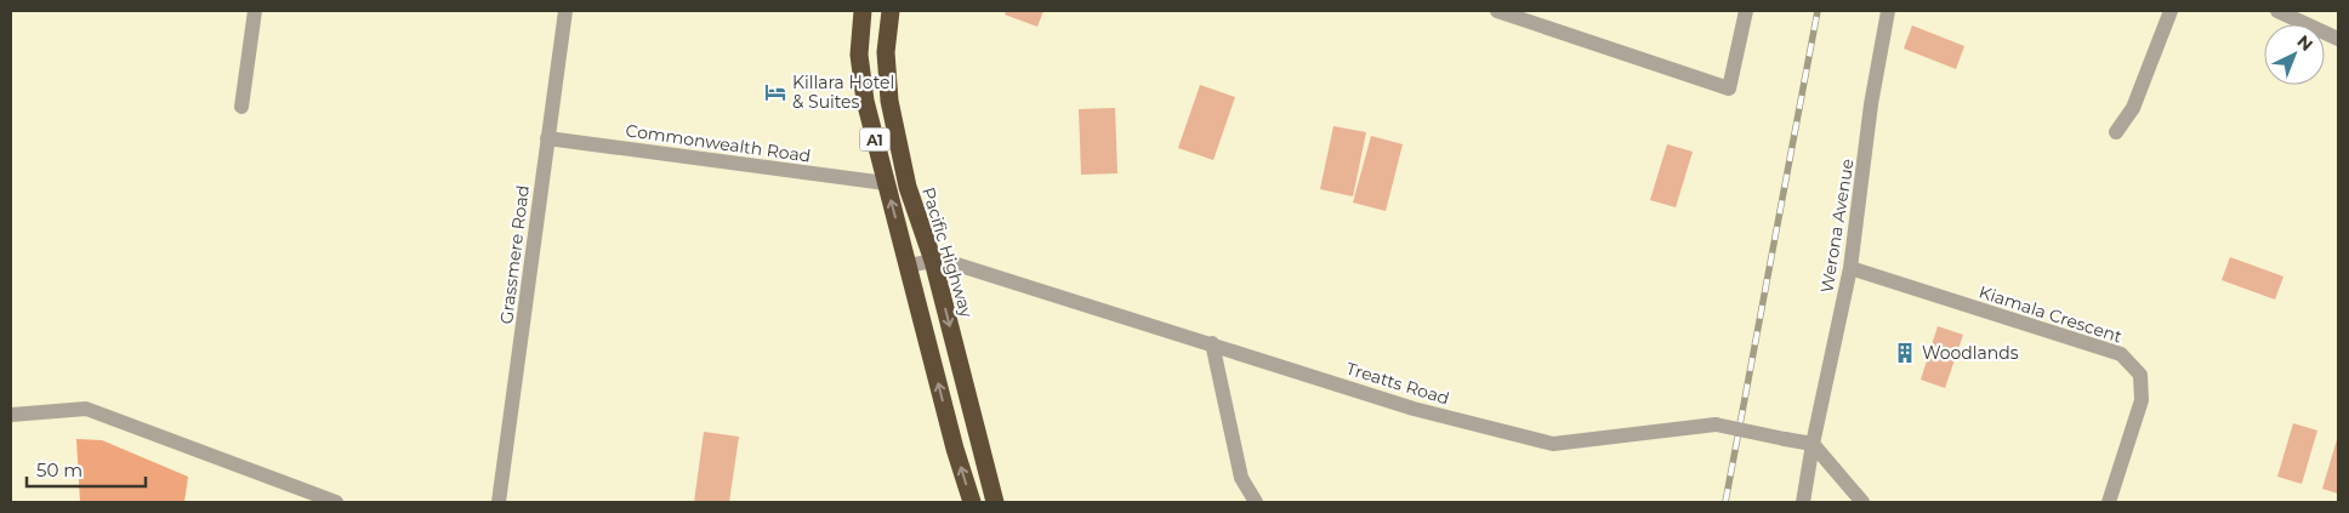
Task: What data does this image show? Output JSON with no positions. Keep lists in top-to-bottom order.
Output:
{
  "streets": {
    "highway": ["A1", "Pacific Highway"],
    "street": [
      "Commonwealth Road",
      "Werona Avenue",
      "Grassmere Road",
      "Kiamala Crescent",
      "Treatts Road"
    ]
  },
  "crossings": [
    ["A1", "Commonwealth Road"],
    ["A1", "Treatts Road"],
    ["Commonwealth Road", "Grassmere Road"],
    ["Werona Avenue", "Kiamala Crescent"],
    ["Werona Avenue", "Treatts Road"],
    ["Pacific Highway", "Treatts Road"]
  ],
  "places": {
    "hotel": ["Killara Hotel & Suites"],
    "building": ["Woodlands"]
  },
  "scale_bar": "50 m",
  "north": "top right"
}
